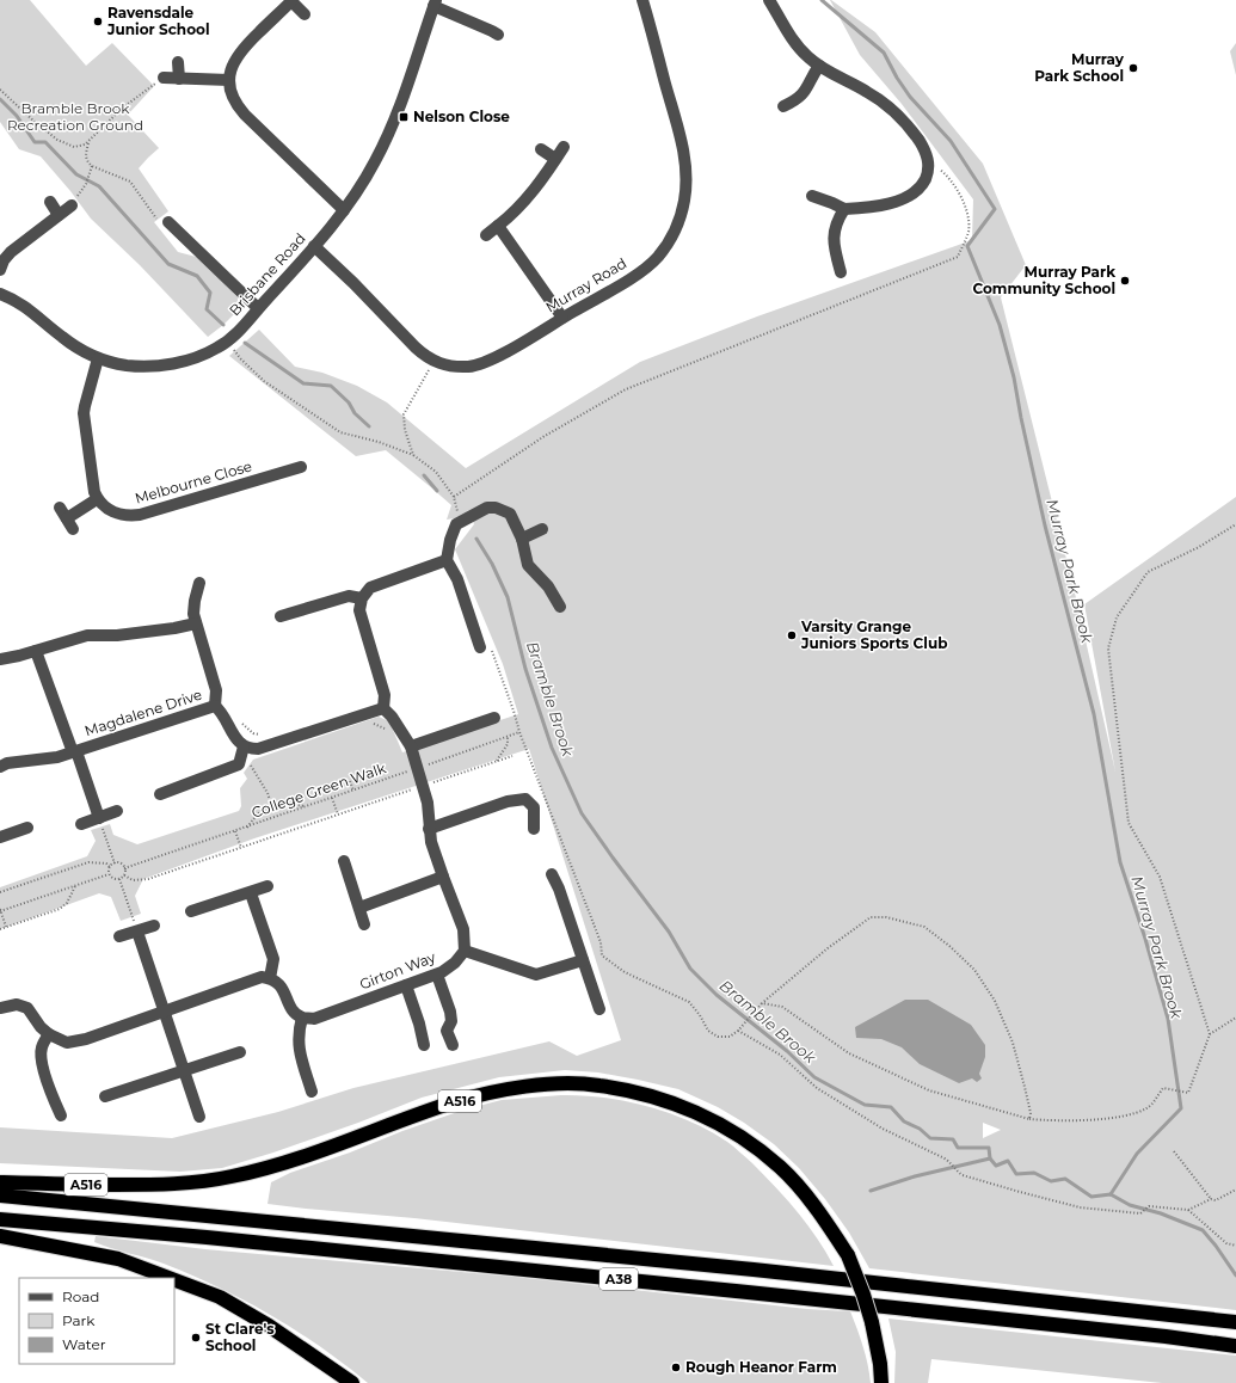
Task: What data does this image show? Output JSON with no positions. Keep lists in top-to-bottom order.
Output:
{
  "streets": {
    "highway": ["A516", "A38"],
    "street": [
      "Brisbane Road",
      "Murray Road",
      "Melbourne Close",
      "Magdalene Drive",
      "Girton Way"
    ],
    "path": ["College Green Walk"]
  },
  "crossings": [
    ["Brisbane Road", "Murray Road"]
  ],
  "water": ["Murray Park Brook", "Bramble Brook"],
  "parks": ["Bramble Brook Recreation Ground"],
  "places": {
    "other": [
      "Ravensdale Junior School",
      "Murray Park School",
      "Murray Park Community School",
      "Varsity Grange Juniors Sports Club",
      "St Clare's School",
      "Rough Heanor Farm"
    ],
    "transit": ["Nelson Close"]
  },
  "legend": ["Road", "Park", "Water"]
}
